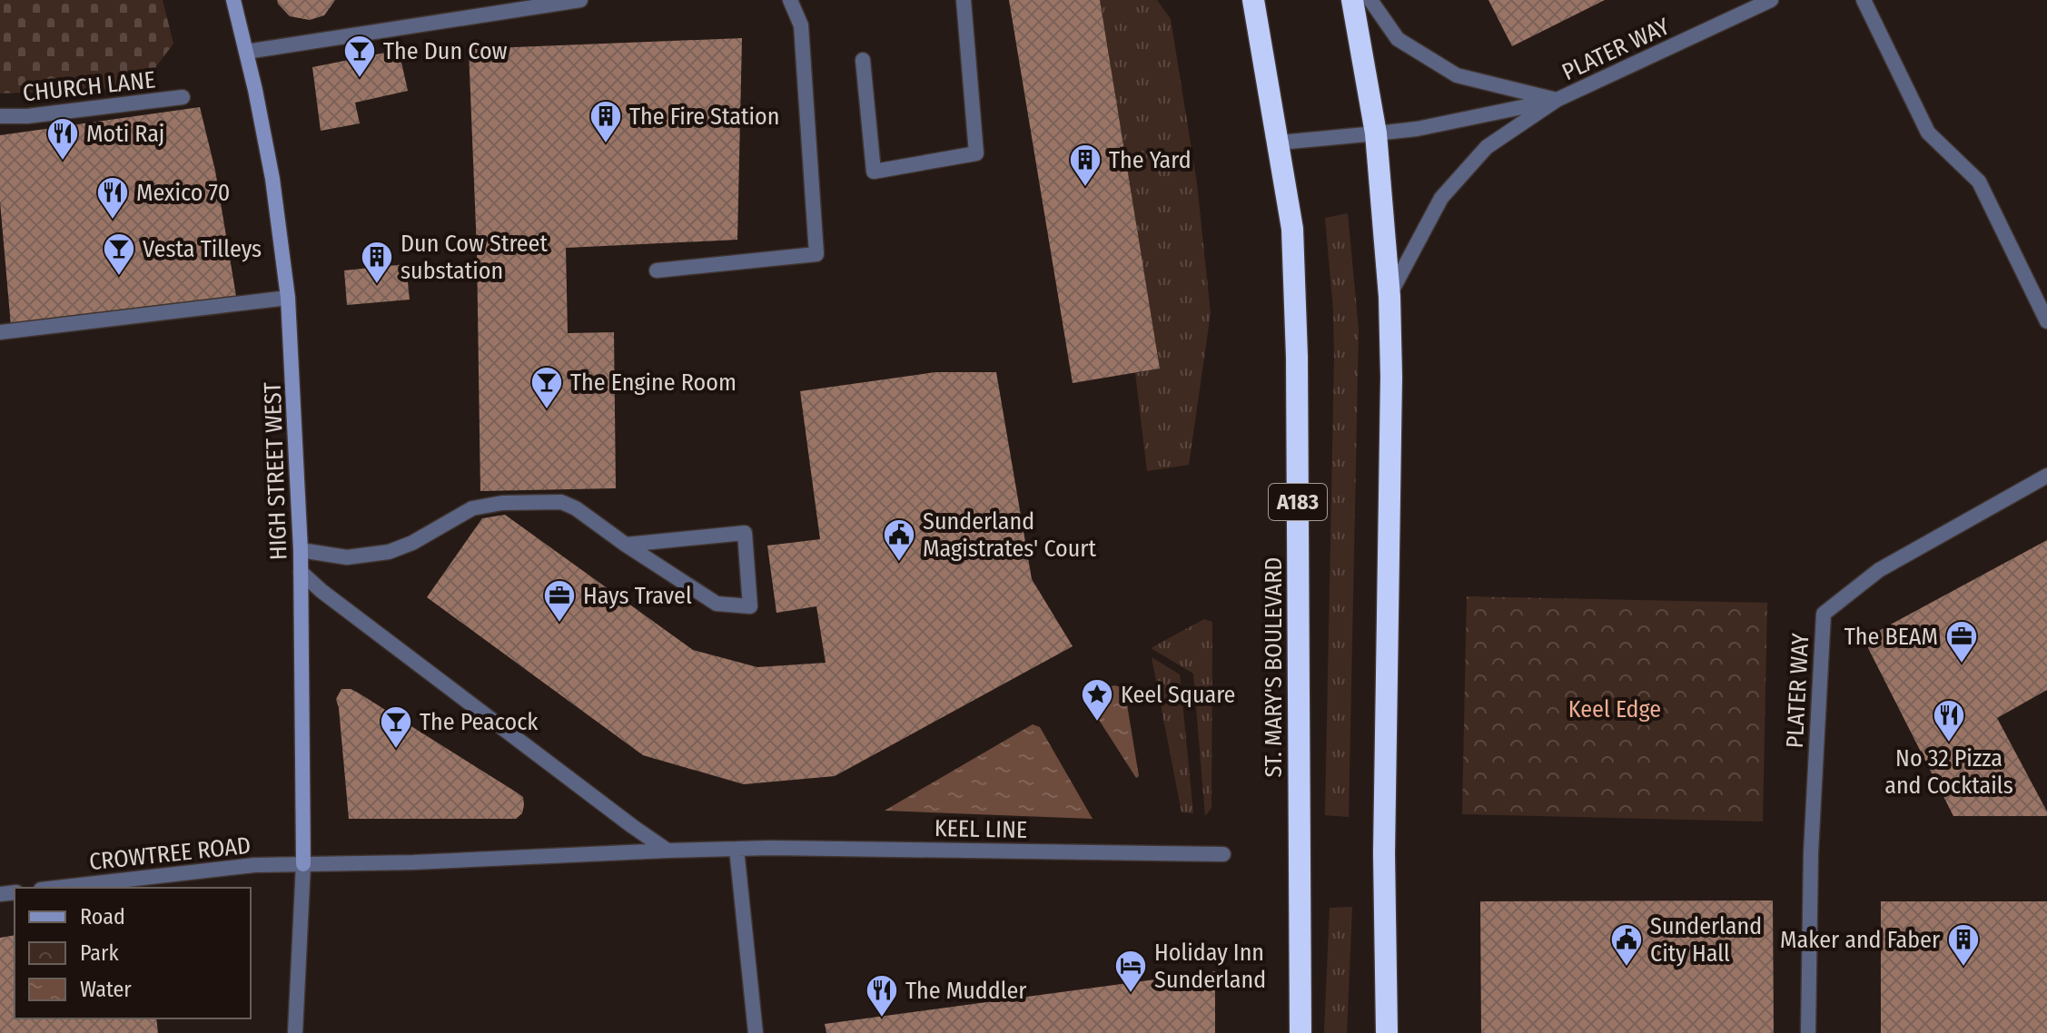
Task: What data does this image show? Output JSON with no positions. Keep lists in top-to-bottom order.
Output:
{
  "streets": {
    "highway": ["A183", "ST. MARY'S BOULEVARD"],
    "street": [
      "PLATER WAY",
      "CHURCH LANE",
      "HIGH STREET WEST",
      "KEEL LINE",
      "CROWTREE ROAD"
    ]
  },
  "crossings": [
    ["HIGH STREET WEST", "KEEL LINE"],
    ["HIGH STREET WEST", "CROWTREE ROAD"],
    ["KEEL LINE", "CROWTREE ROAD"]
  ],
  "parks": ["Keel Edge"],
  "places": {
    "bar": [
      "The Dun Cow",
      "Vesta Tilleys",
      "The Engine Room",
      "The Peacock"
    ],
    "building": [
      "The Fire Station",
      "The Yard",
      "Dun Cow Street substation",
      "Maker and Faber"
    ],
    "restaurant": [
      "Moti Raj",
      "Mexico 70",
      "No 32 Pizza and Cocktails",
      "The Muddler"
    ],
    "public building": ["Sunderland Magistrates' Court", "Sunderland City Hall"],
    "office": ["Hays Travel", "The BEAM"],
    "place": ["Keel Square"],
    "hotel": ["Holiday Inn Sunderland"]
  },
  "legend": ["Road", "Park", "Water"]
}
